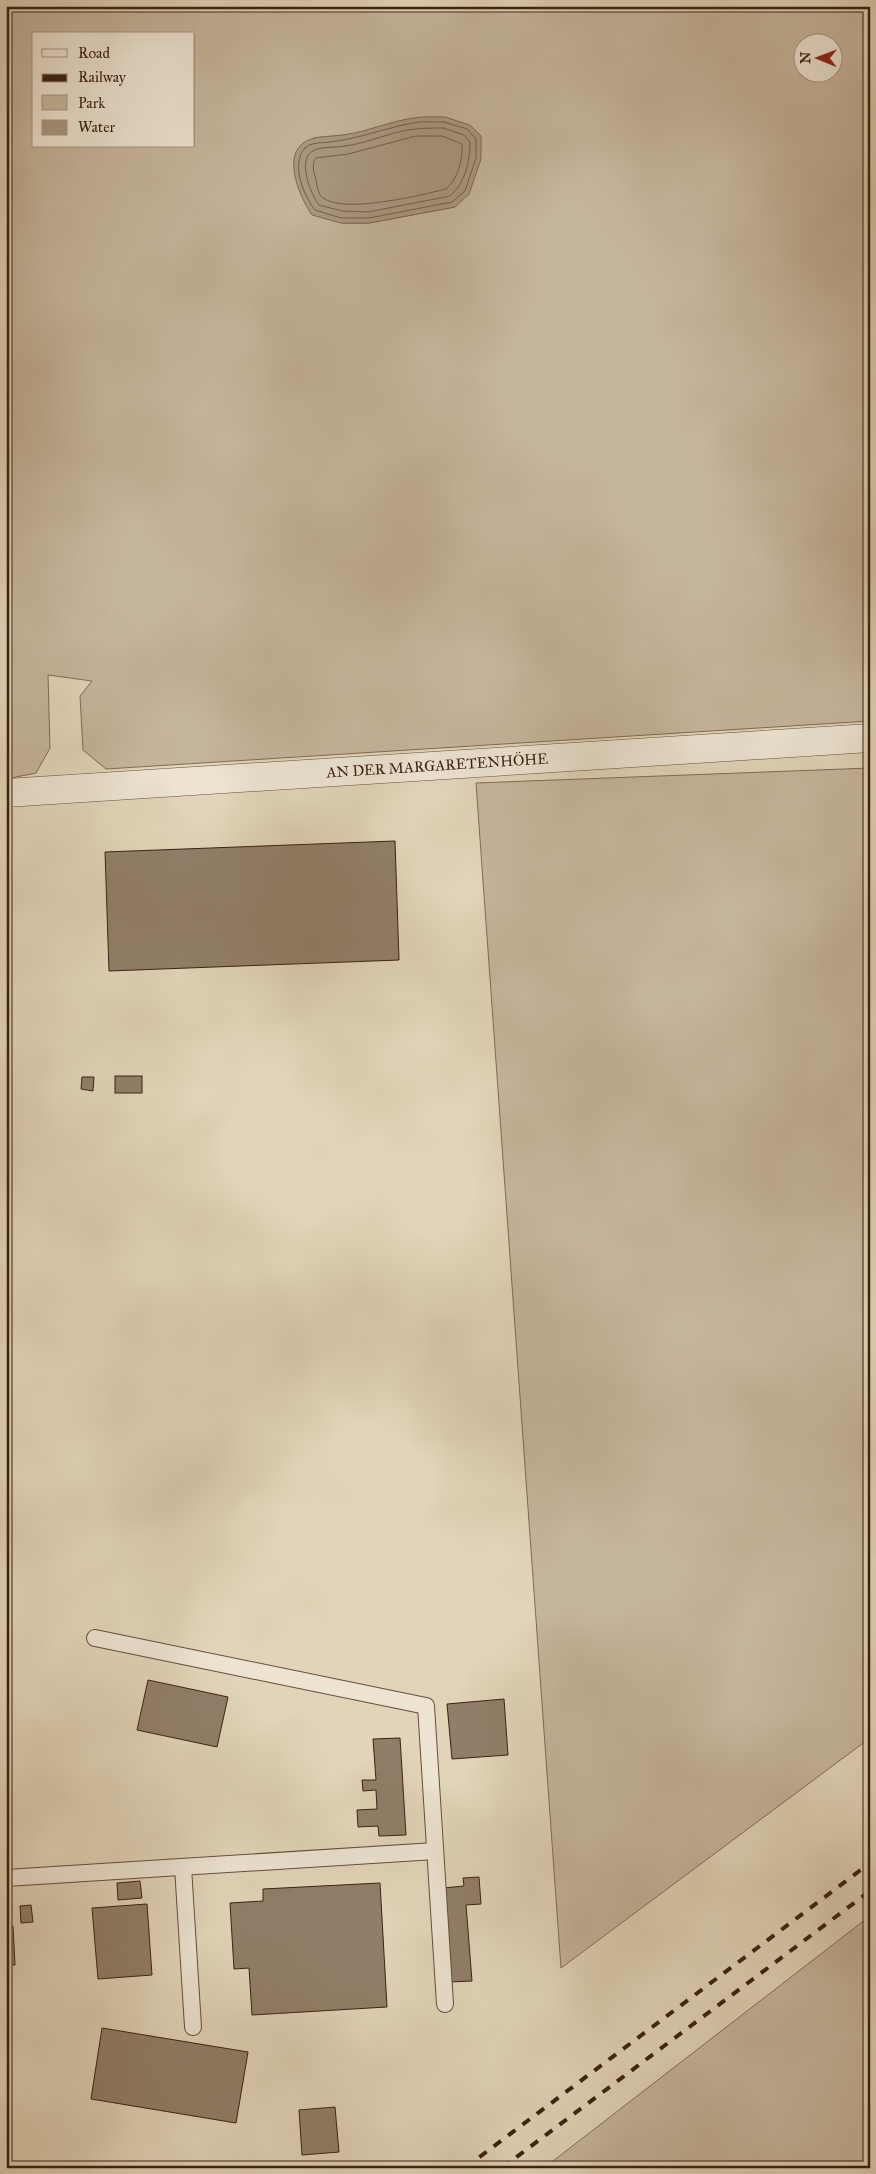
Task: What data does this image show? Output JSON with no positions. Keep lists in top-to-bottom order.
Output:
{
  "streets": {
    "street": ["AN DER MARGARETENHÖHE"]
  },
  "legend": [
    "Road",
    "Railway",
    "Park",
    "Water"
  ],
  "north": "left"
}
